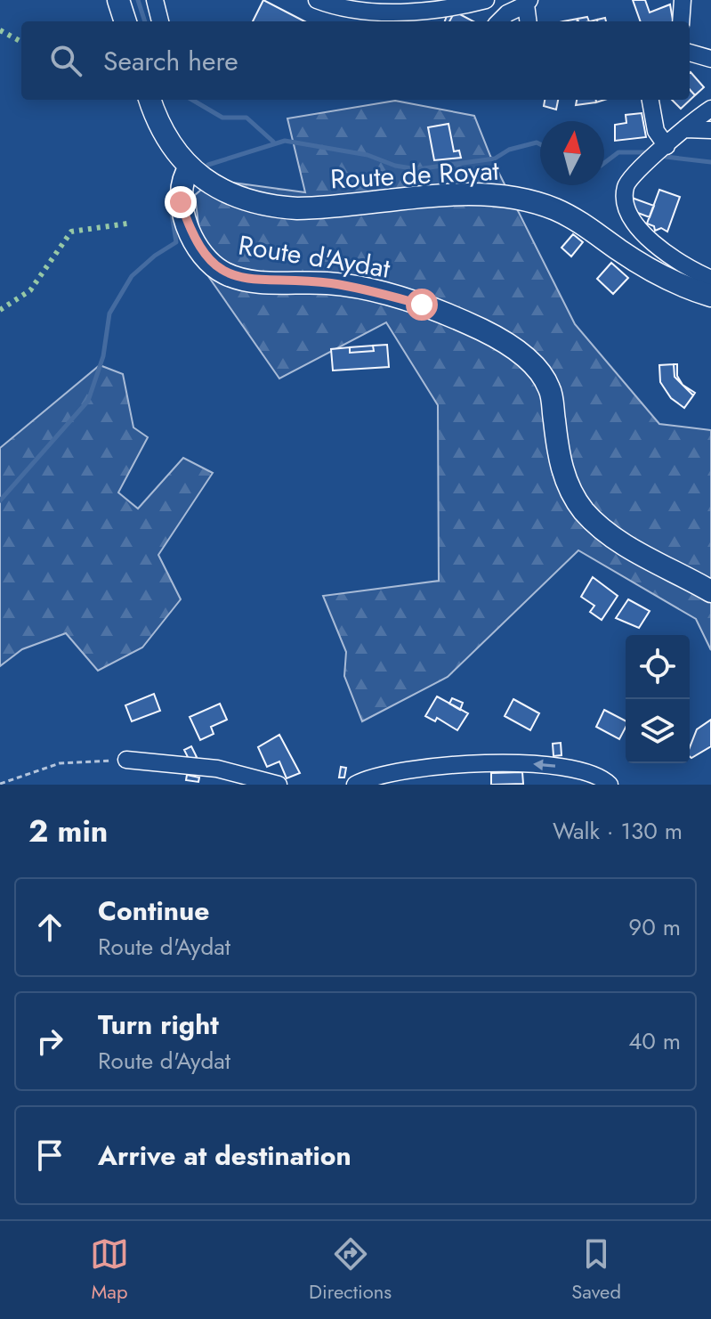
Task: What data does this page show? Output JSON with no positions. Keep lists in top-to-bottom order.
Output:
{
  "streets": {
    "main road": ["Route de Royat", "Route d'Aydat"]
  },
  "crossings": [
    ["Route de Royat", "Route d'Aydat"]
  ],
  "north": "top",
  "page": {
    "search": "Search here",
    "heading": ["2 min", "Walk · 130 m"],
    "list": [
      ["Continue", "Route d'Aydat", "90 m"],
      ["Turn right", "Route d'Aydat", "40 m"],
      "Arrive at destination"
    ],
    "nav": ["Map", "Directions", "Saved"]
  }
}
